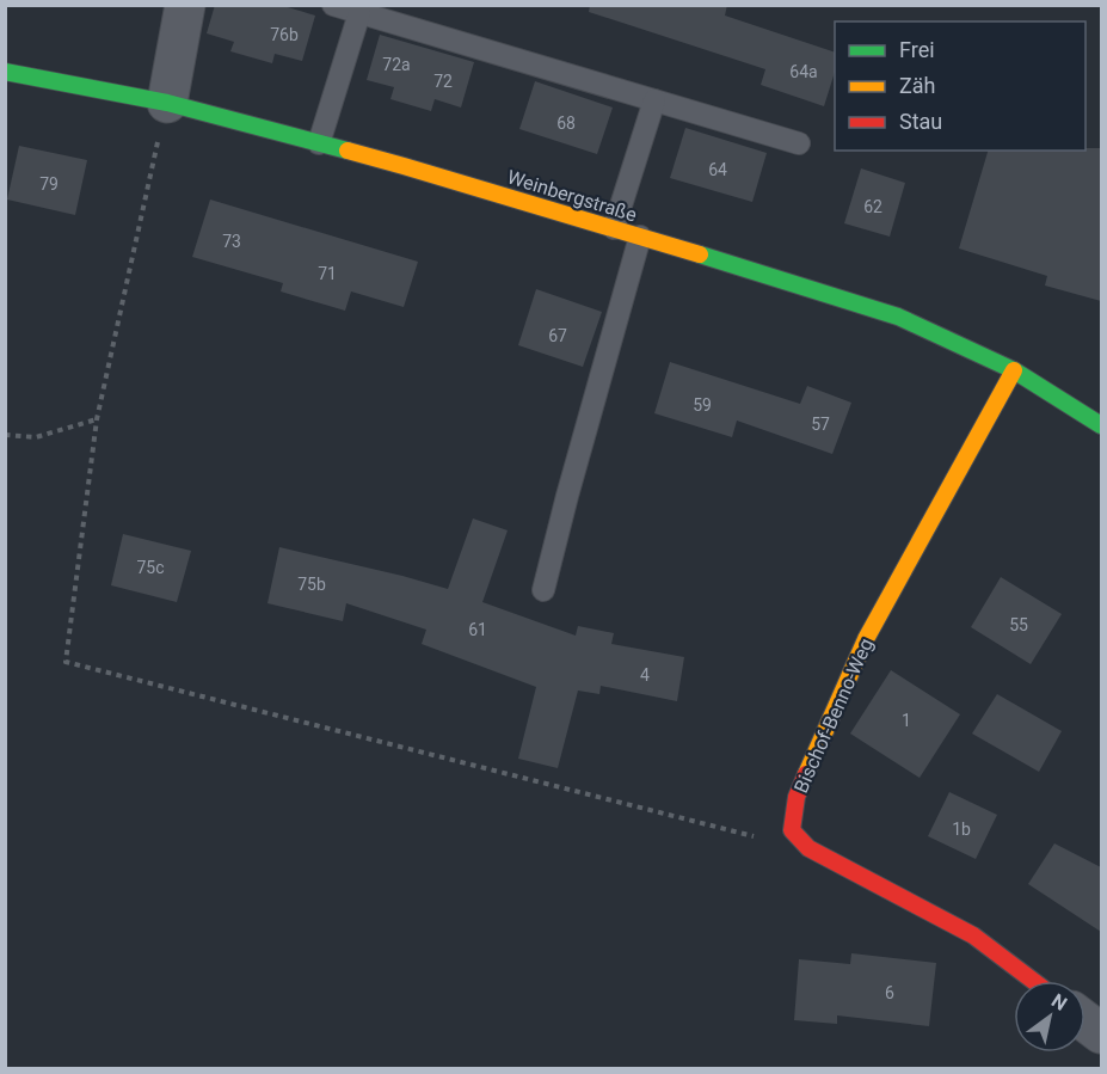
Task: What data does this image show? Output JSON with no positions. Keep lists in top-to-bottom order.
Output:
{
  "streets": {
    "street": ["Weinbergstraße", "Bischof-Benno-Weg"]
  },
  "crossings": [
    ["Weinbergstraße", "Bischof-Benno-Weg"]
  ],
  "house_numbers": [
    "76b",
    "72a",
    "64a",
    "72",
    "68",
    "64",
    "79",
    "62",
    "73",
    "71",
    "67",
    "59",
    "57",
    "75c",
    "75b",
    "55",
    "61",
    "4",
    "1",
    "1b",
    "6"
  ],
  "legend": ["Frei", "Zäh", "Stau"],
  "north": "top right"
}
